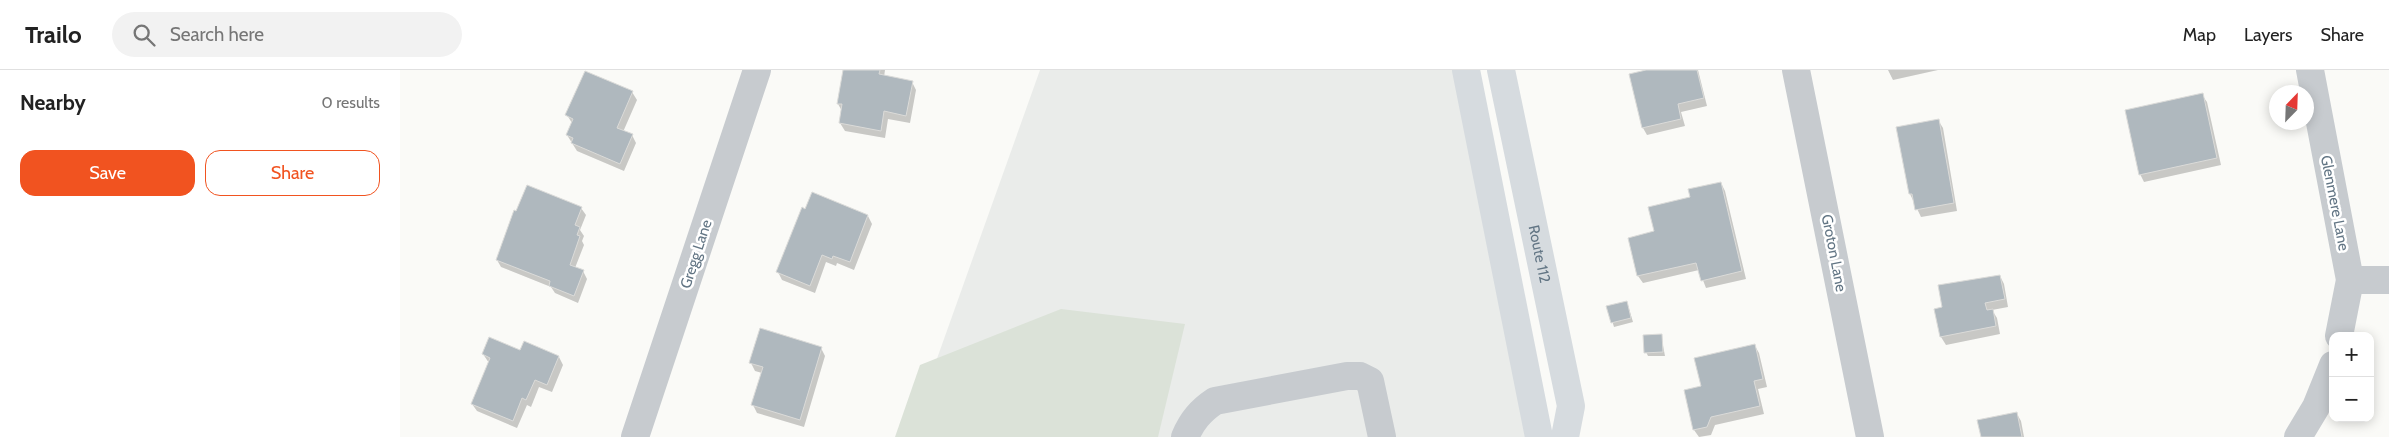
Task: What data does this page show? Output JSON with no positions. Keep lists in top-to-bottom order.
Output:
{
  "streets": {
    "main road": ["Route 112"],
    "street": ["Glenmere Lane", "Groton Lane", "Gregg Lane"]
  },
  "north": "top right",
  "page": {
    "header": "Trailo",
    "search": "Search here",
    "nav": ["Map", "Layers", "Share"],
    "heading": ["Nearby", "0 results"],
    "buttons": ["Save", "Share"],
    "map_buttons": ["+", "−"]
  }
}
